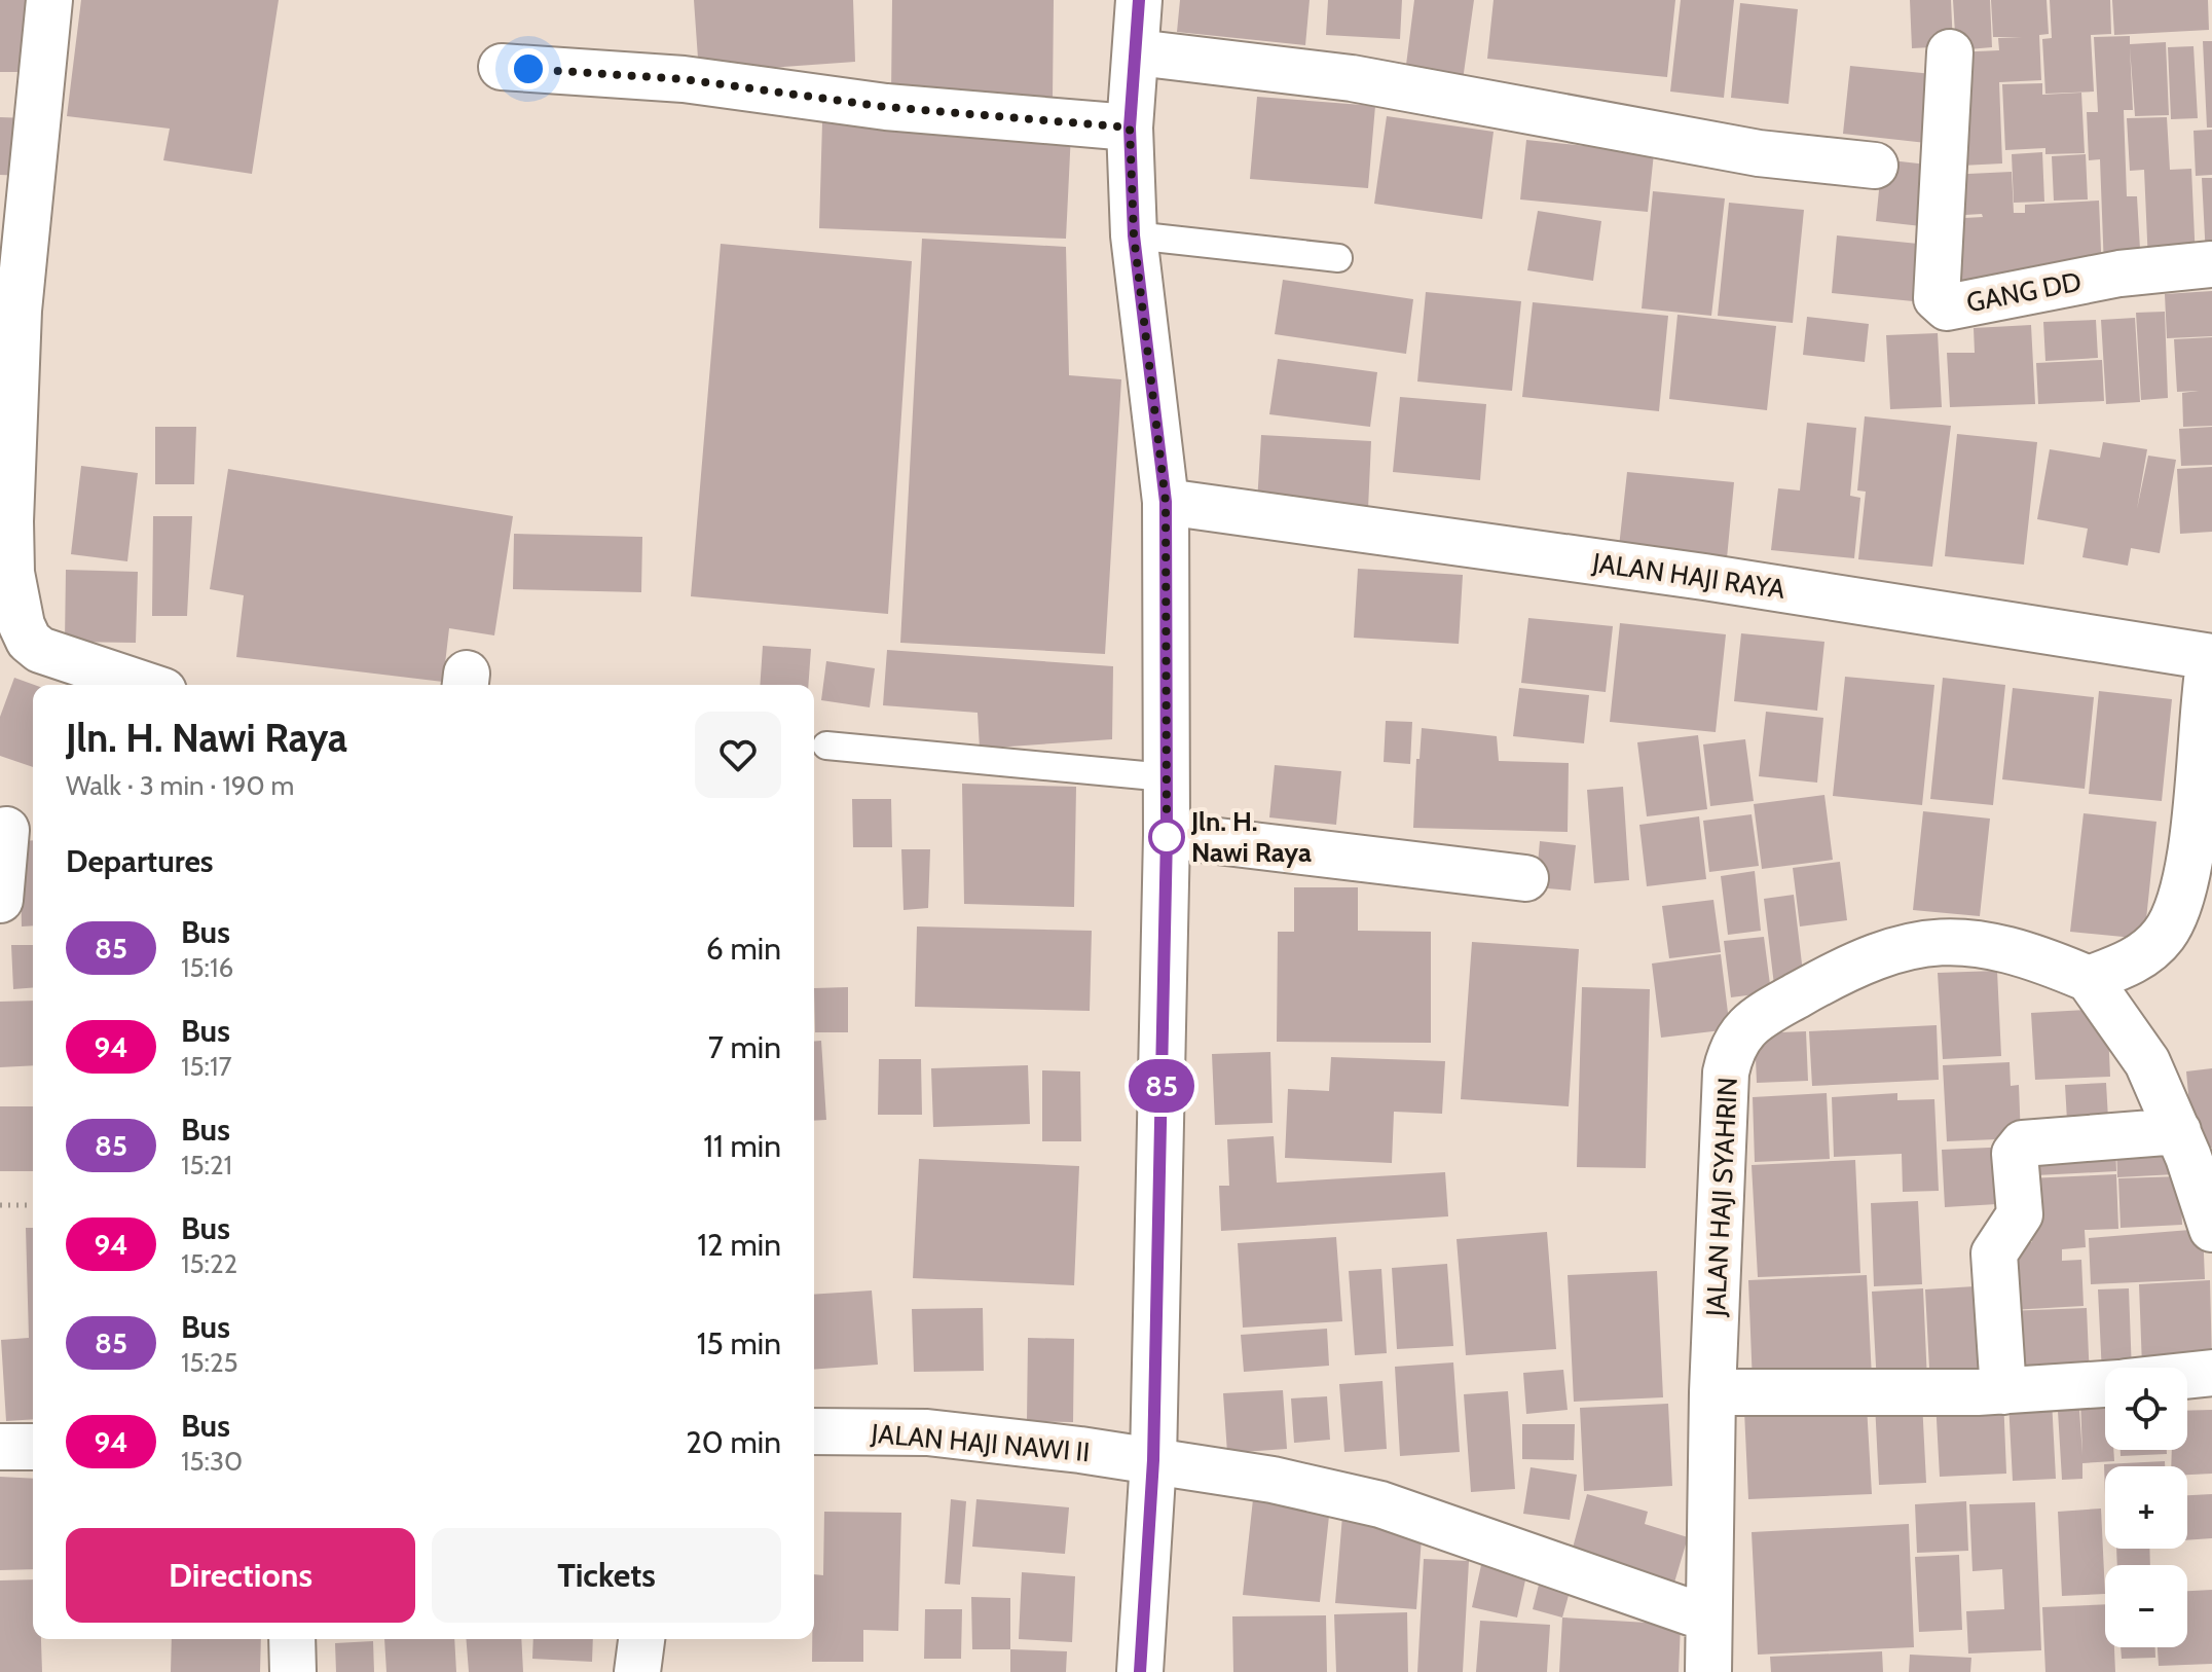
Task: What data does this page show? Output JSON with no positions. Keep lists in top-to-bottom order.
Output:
{
  "streets": {
    "street": [
      "GANG DD",
      "JALAN HAJI RAYA",
      "JALAN HAJI SYAHRIN",
      "JALAN HAJI NAWI II"
    ]
  },
  "places": ["Jln. H. Nawi Raya"],
  "lines": ["bus line 85"],
  "page": {
    "on_map": "85",
    "heading": [
      ["Jln. H. Nawi Raya", "Walk · 3 min · 190 m"],
      "Departures"
    ],
    "list": [
      {
        "mark": "85",
        "name": "Bus",
        "note": "15:16",
        "value": "6 min"
      },
      {
        "mark": "94",
        "name": "Bus",
        "note": "15:17",
        "value": "7 min"
      },
      {
        "mark": "85",
        "name": "Bus",
        "note": "15:21",
        "value": "11 min"
      },
      {
        "mark": "94",
        "name": "Bus",
        "note": "15:22",
        "value": "12 min"
      },
      {
        "mark": "85",
        "name": "Bus",
        "note": "15:25",
        "value": "15 min"
      },
      {
        "mark": "94",
        "name": "Bus",
        "note": "15:30",
        "value": "20 min"
      }
    ],
    "map_buttons": ["+", "−"],
    "buttons": ["Directions", "Tickets"]
  }
}
